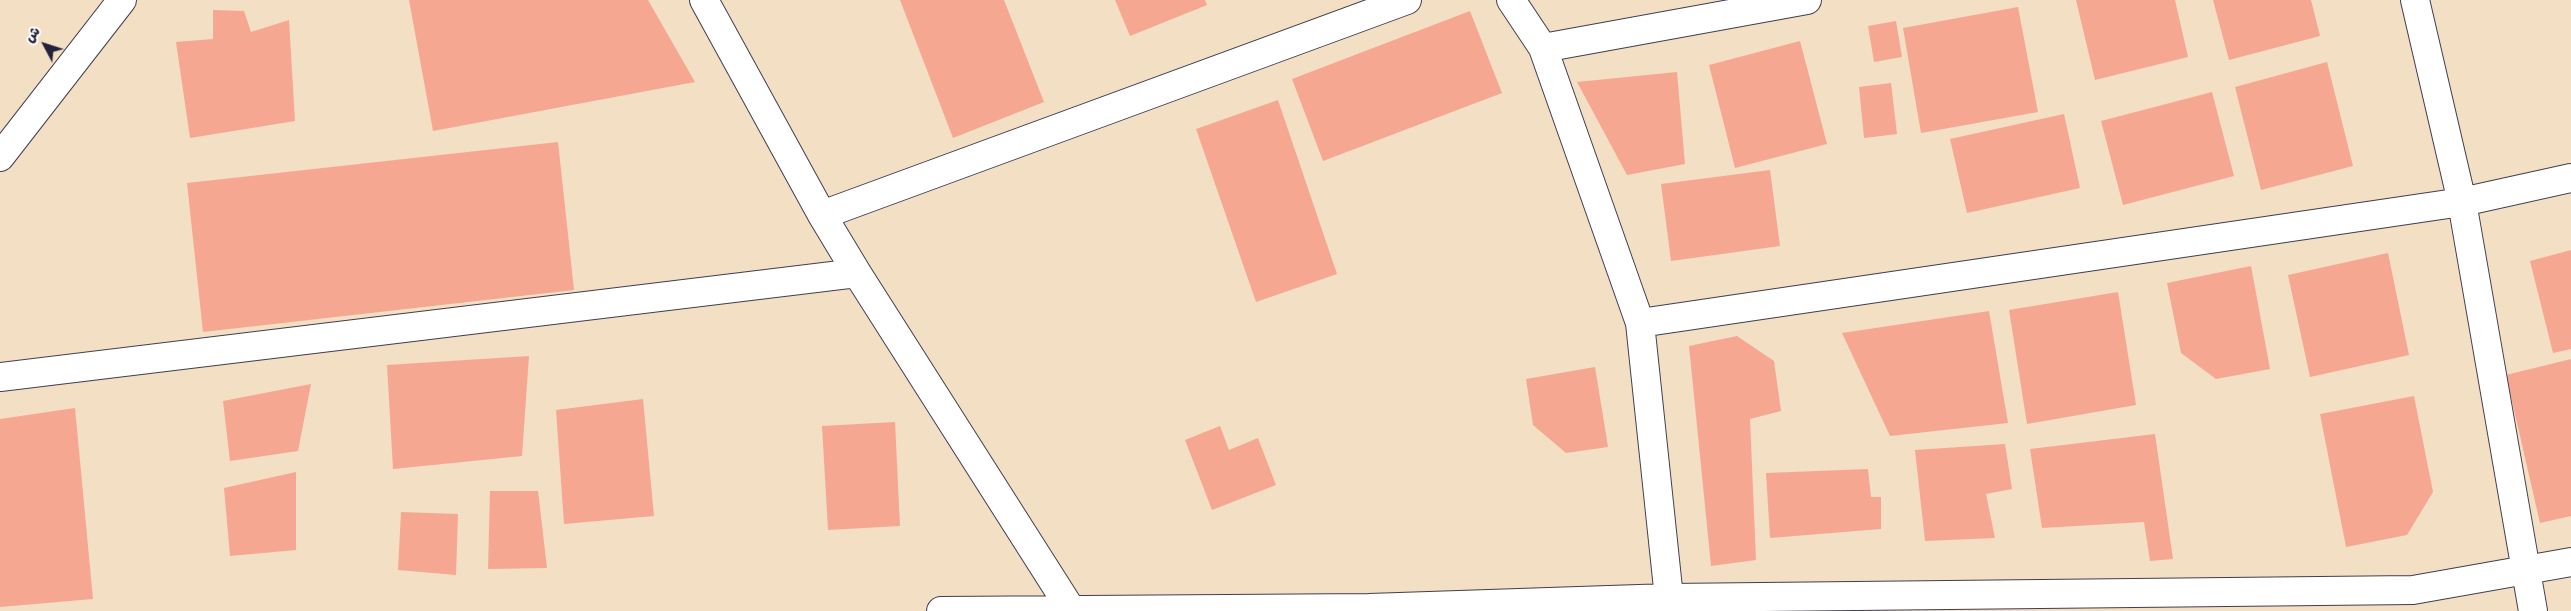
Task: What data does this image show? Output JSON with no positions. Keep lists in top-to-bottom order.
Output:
{
  "north": "top left"
}
